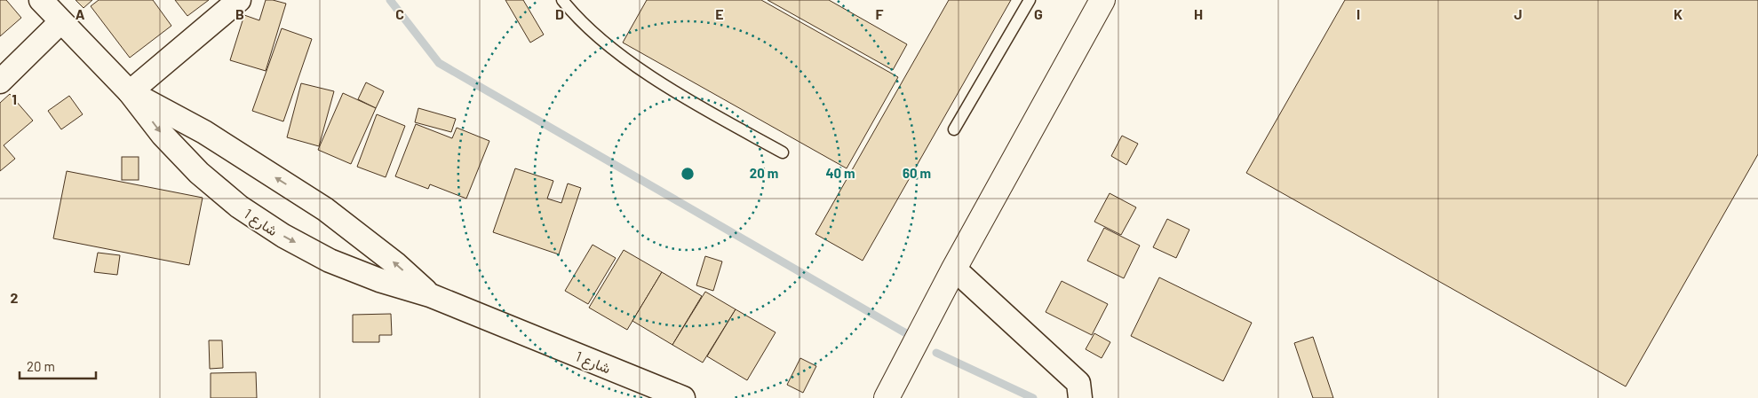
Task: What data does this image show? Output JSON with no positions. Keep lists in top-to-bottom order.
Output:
{
  "streets": {
    "street": ["شارع 1"]
  },
  "scale_bar": "20 m",
  "grid": {
    "columns": [
      "A",
      "B",
      "C",
      "D",
      "E",
      "F",
      "G",
      "H",
      "I",
      "J",
      "K"
    ],
    "rows": ["1", "2"]
  },
  "rings": ["20 m", "40 m", "60 m"]
}
